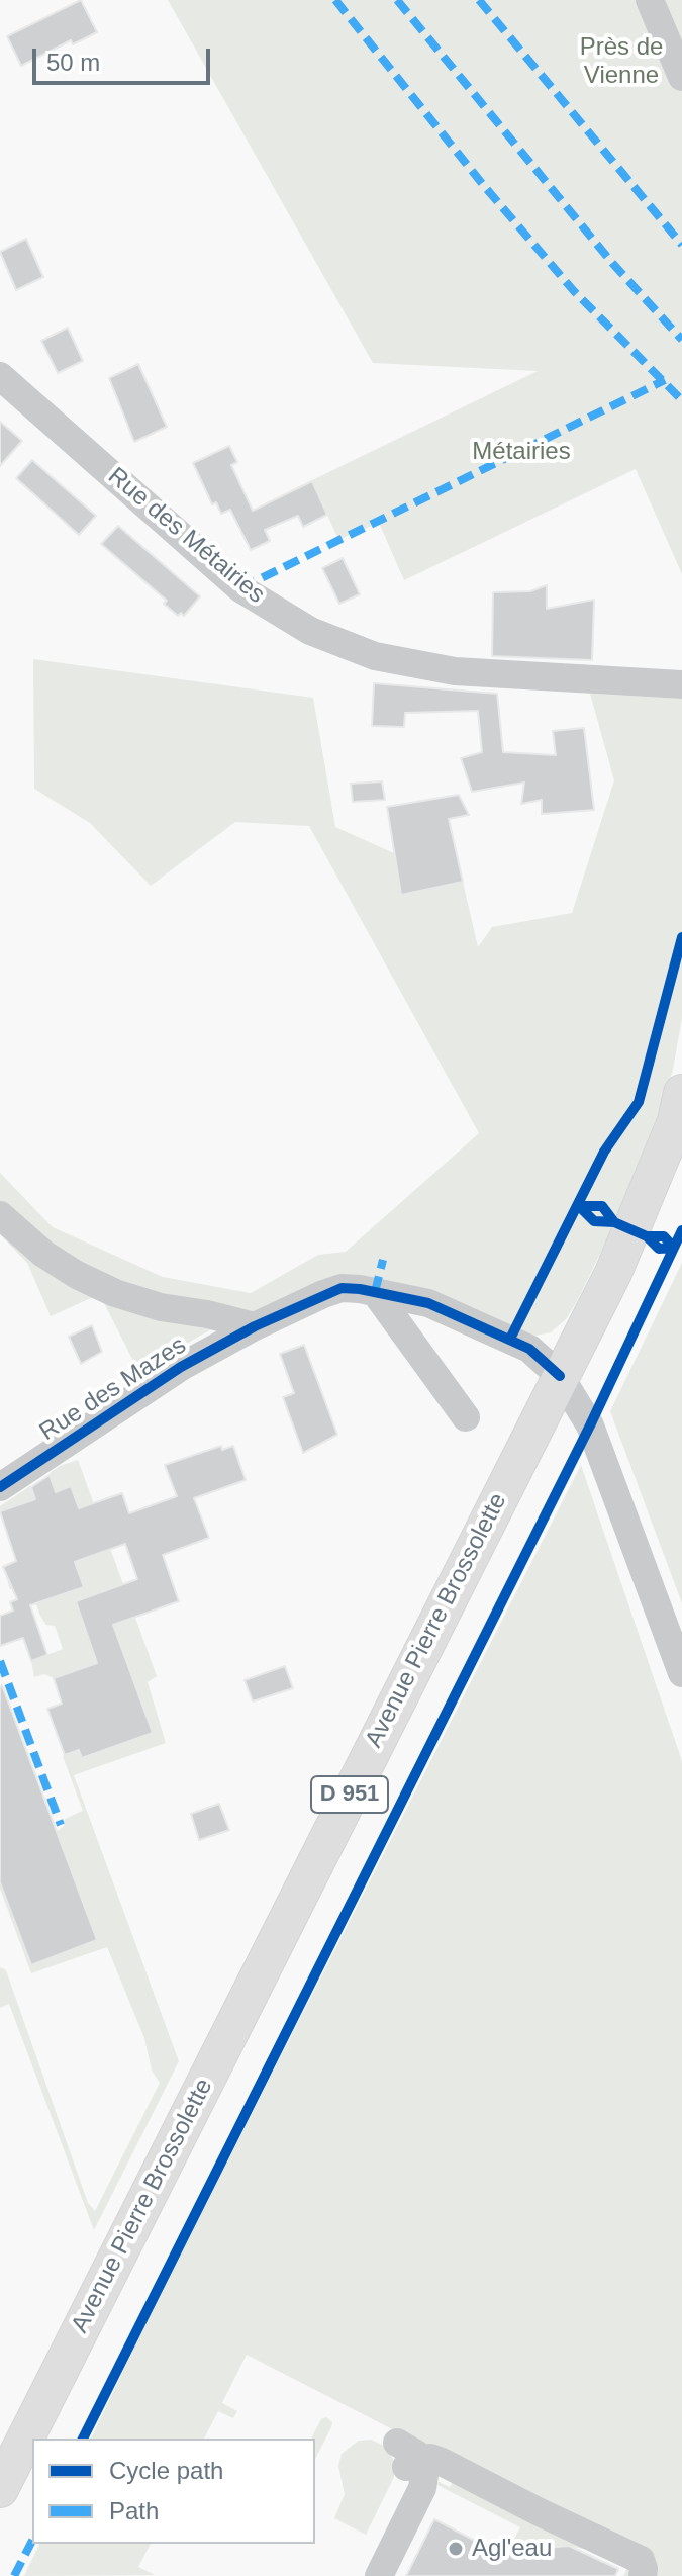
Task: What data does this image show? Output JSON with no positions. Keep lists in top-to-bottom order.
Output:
{
  "streets": {
    "main road": ["Avenue Pierre Brossolette", "D 951"],
    "street": ["Rue des Métairies", "Rue des Mazes"]
  },
  "crossings": [
    ["Rue des Mazes", "Avenue Pierre Brossolette"]
  ],
  "parks": ["Près de Vienne", "Métairies"],
  "places": ["Agl'eau"],
  "legend": ["Cycle path", "Path"],
  "scale_bar": "50 m"
}
